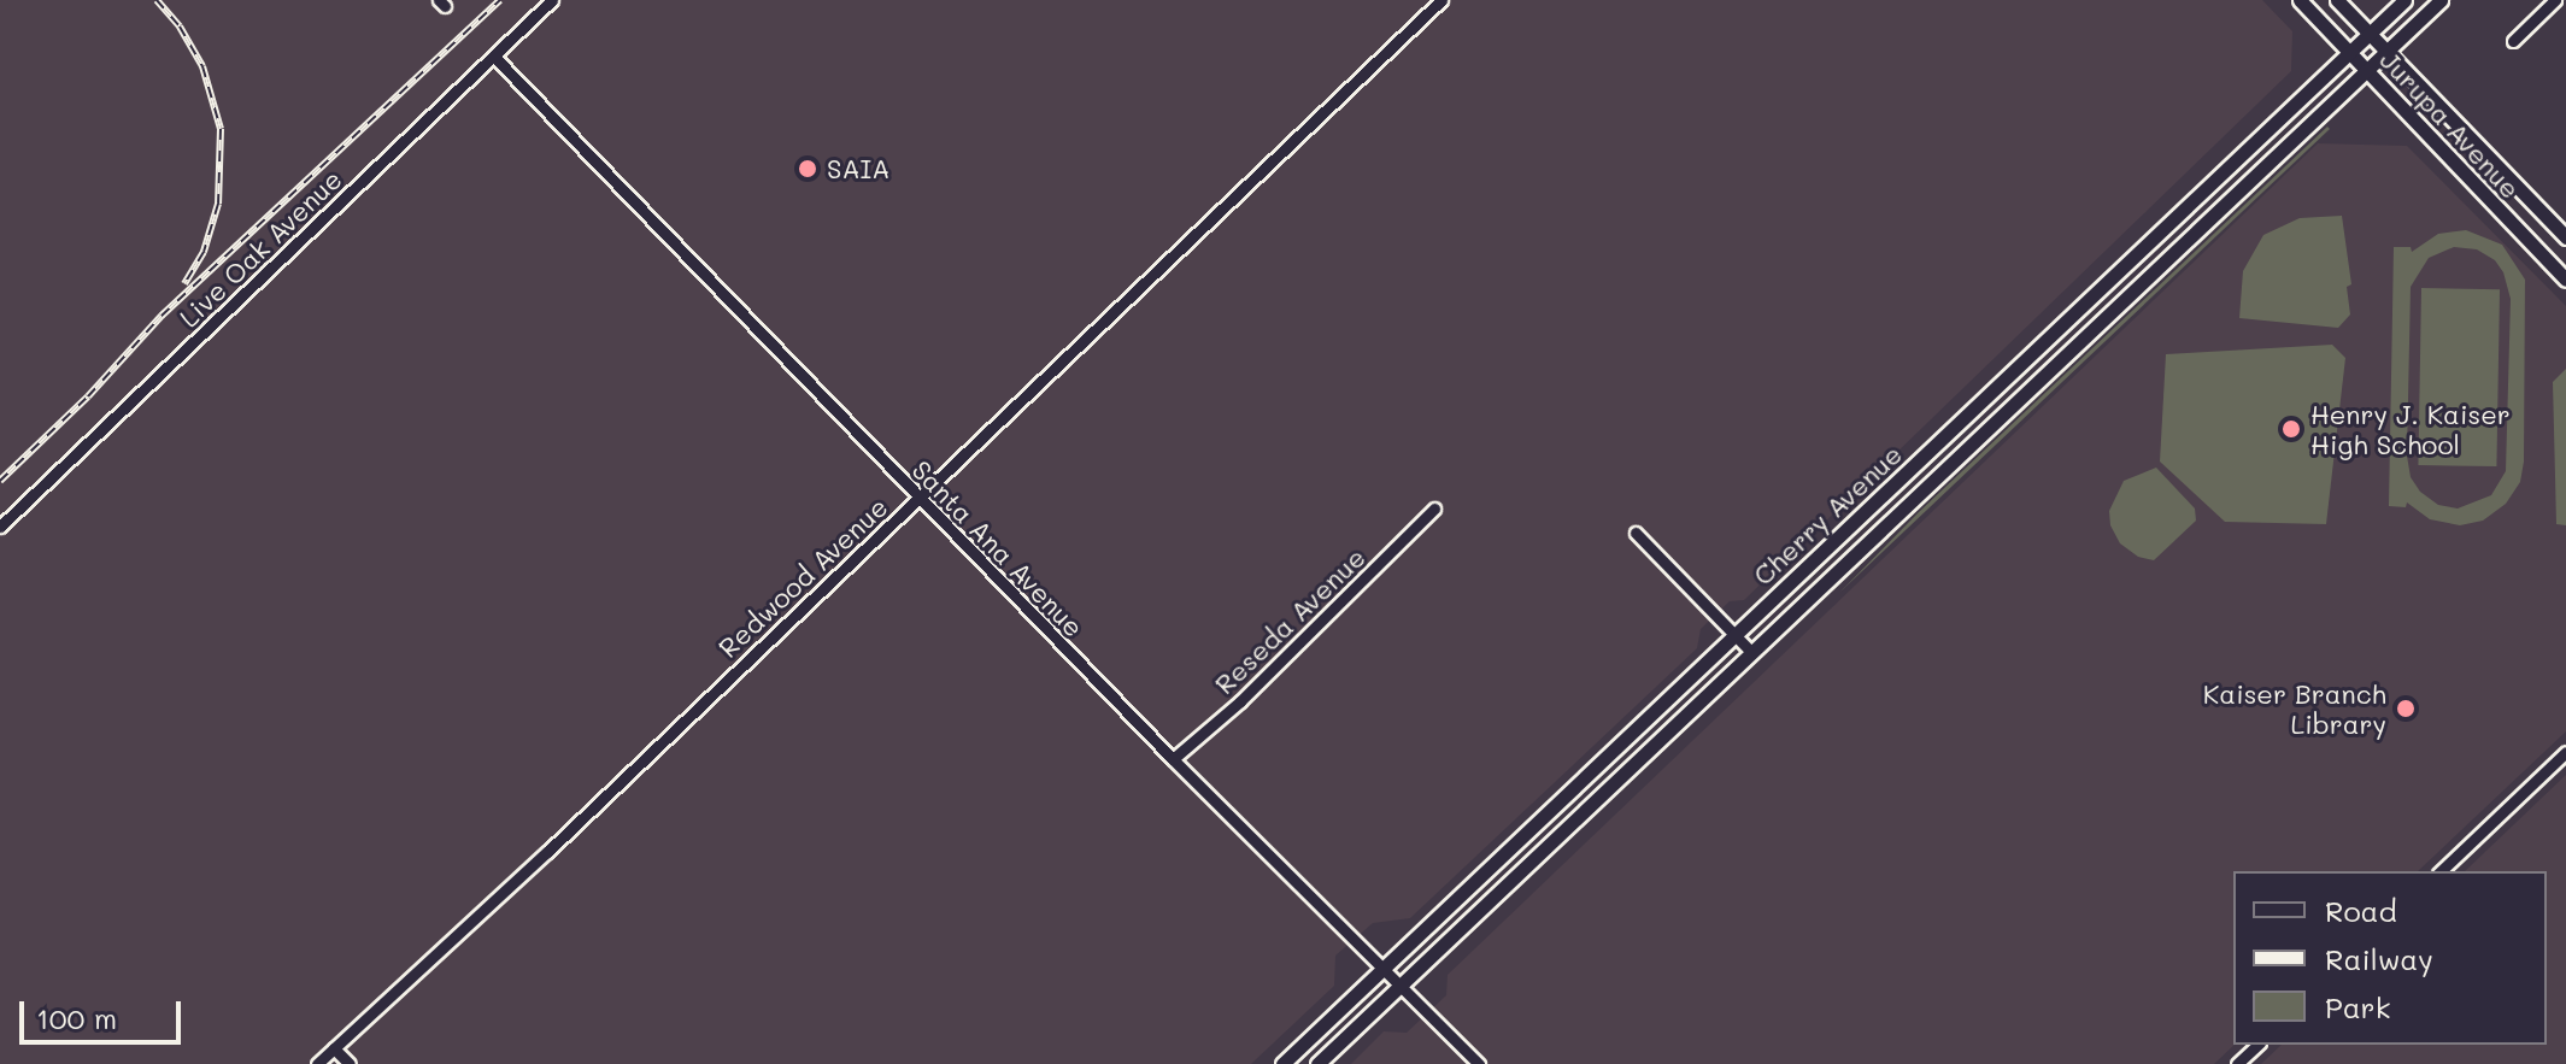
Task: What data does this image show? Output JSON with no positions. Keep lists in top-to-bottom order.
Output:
{
  "streets": {
    "main road": ["Jurupa Avenue", "Cherry Avenue"],
    "street": [
      "Live Oak Avenue",
      "Santa Ana Avenue",
      "Redwood Avenue",
      "Reseda Avenue"
    ]
  },
  "crossings": [
    ["Jurupa Avenue", "Cherry Avenue"],
    ["Live Oak Avenue", "Santa Ana Avenue"],
    ["Cherry Avenue", "Santa Ana Avenue"],
    ["Santa Ana Avenue", "Redwood Avenue"],
    ["Santa Ana Avenue", "Reseda Avenue"]
  ],
  "places": ["SAIA", "Henry J. Kaiser High School", "Kaiser Branch Library"],
  "legend": ["Road", "Railway", "Park"],
  "scale_bar": "100 m"
}
